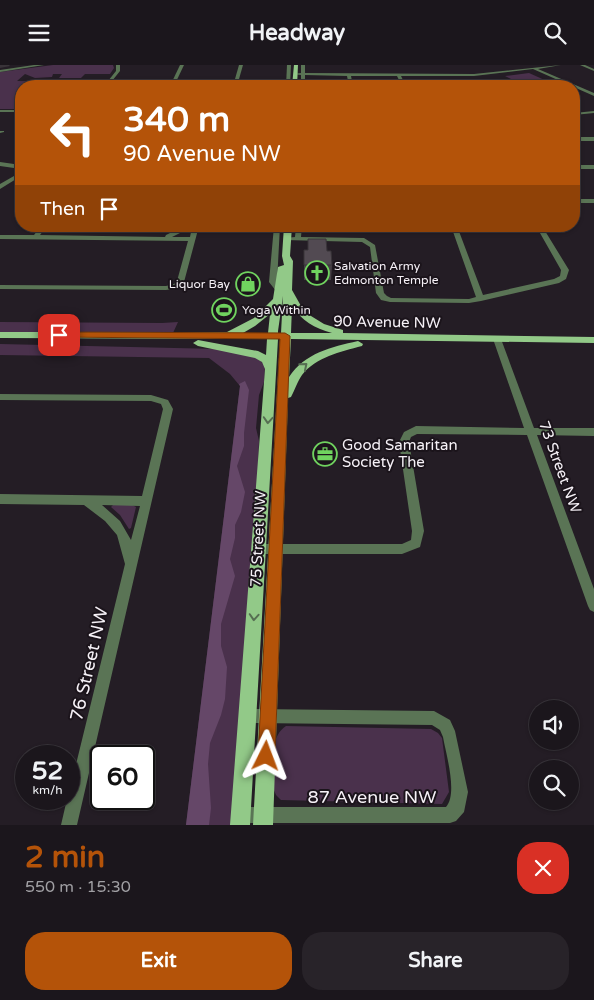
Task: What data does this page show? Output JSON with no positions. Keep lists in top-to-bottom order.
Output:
{
  "streets": {
    "main road": ["90 Avenue NW", "75 Street NW"],
    "street": ["73 Street NW", "76 Street NW", "87 Avenue NW"]
  },
  "crossings": [
    ["90 Avenue NW", "73 Street NW"],
    ["90 Avenue NW", "75 Street NW"],
    ["75 Street NW", "87 Avenue NW"]
  ],
  "places": {
    "church": ["Salvation Army Edmonton Temple"],
    "shop": ["Liquor Bay"],
    "sports": ["Yoga Within"],
    "office": ["Good Samaritan Society The"]
  },
  "page": {
    "header": "Headway",
    "turn": ["340 m", "90 Avenue NW"],
    "then": "Then",
    "speed": "52 km/h",
    "limit": "60",
    "heading": ["2 min", "550 m · 15:30"],
    "buttons": ["Exit", "Share"]
  }
}
